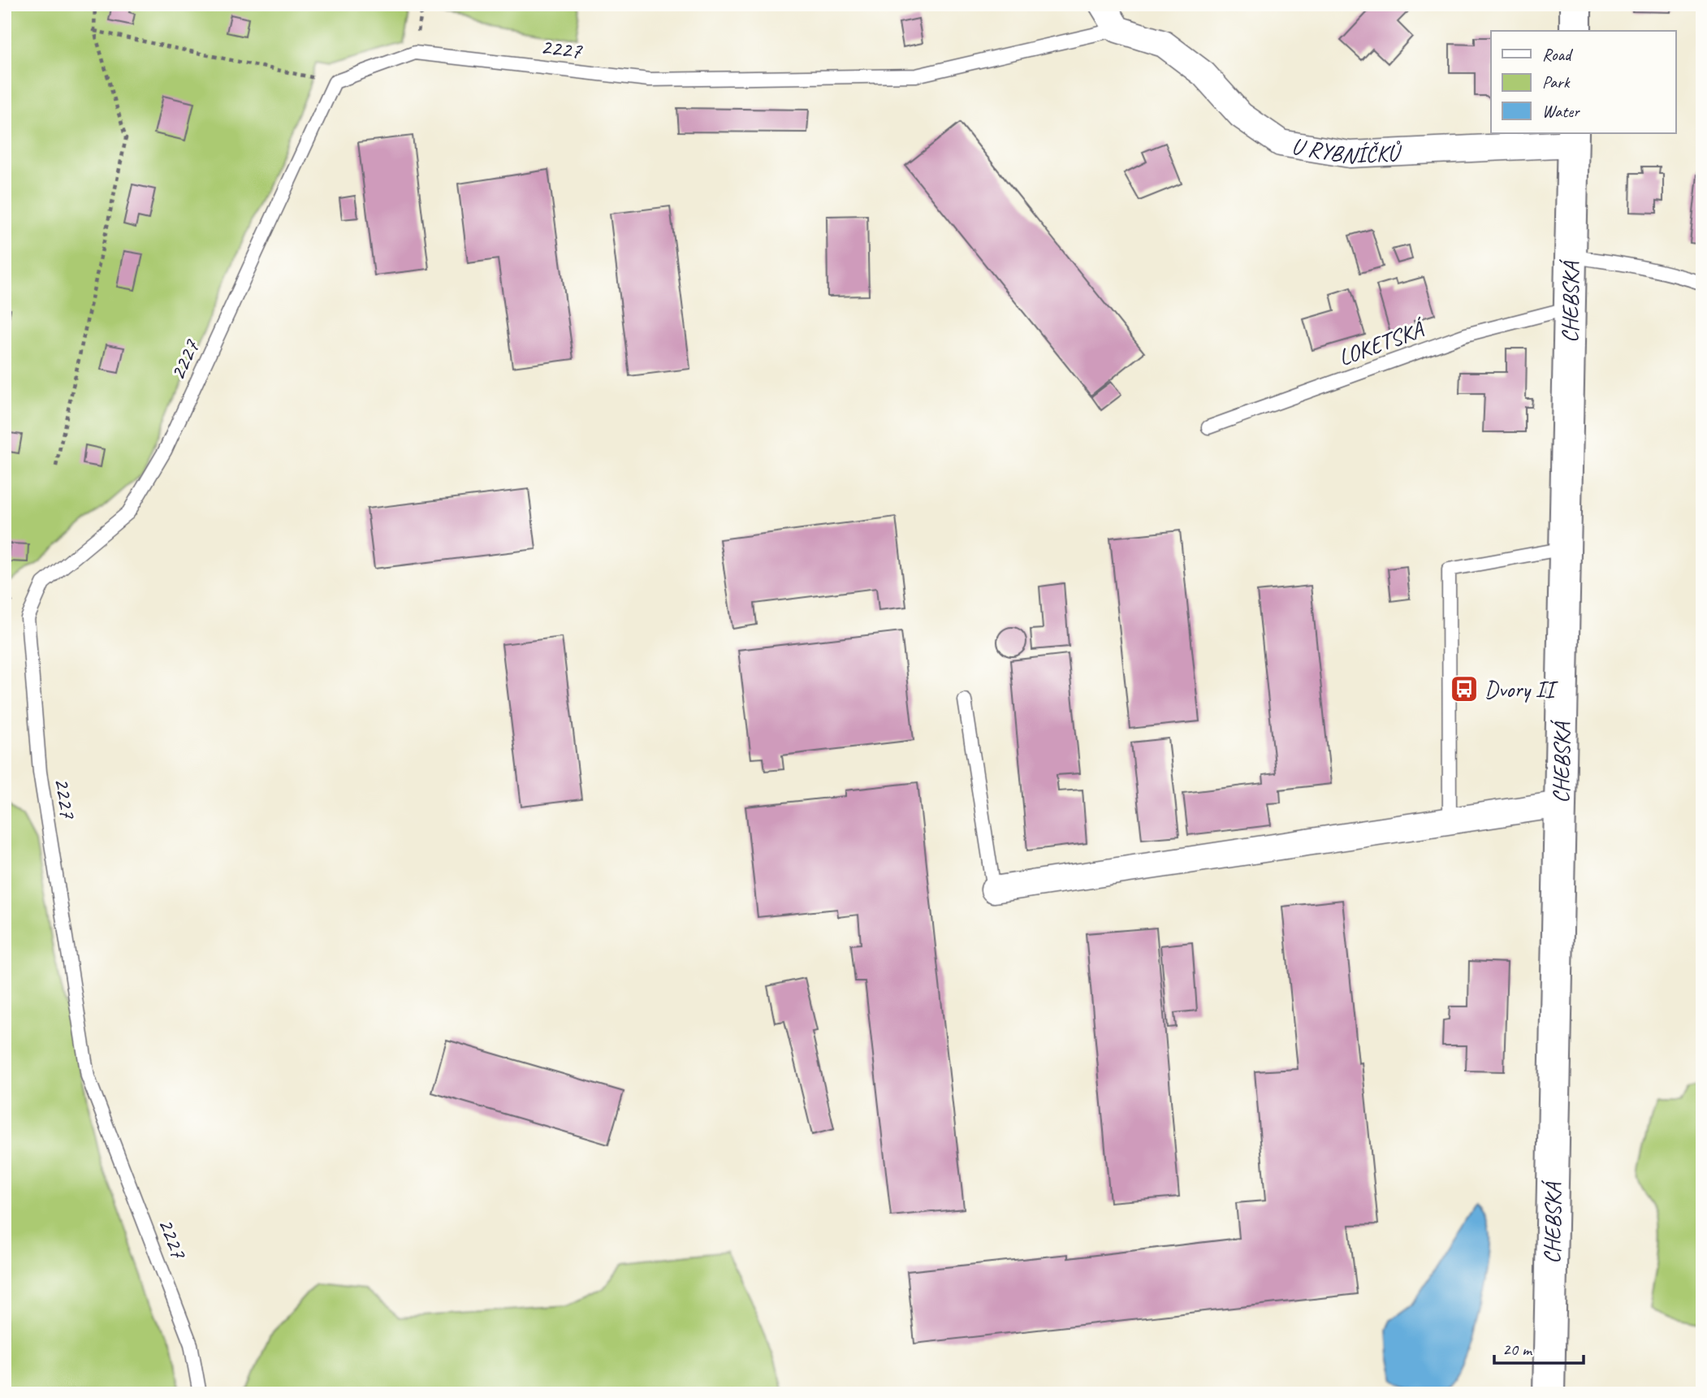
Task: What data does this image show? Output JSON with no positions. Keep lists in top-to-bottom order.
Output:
{
  "streets": {
    "street": ["U RYBNÍČKŮ", "CHEBSKÁ"],
    "lane": ["2227", "LOKETSKÁ"]
  },
  "crossings": [
    ["2227", "U RYBNÍČKŮ"],
    ["U RYBNÍČKŮ", "CHEBSKÁ"],
    ["CHEBSKÁ", "LOKETSKÁ"]
  ],
  "places": {
    "bus stop": ["Dvory II"]
  },
  "legend": ["Road", "Park", "Water"],
  "scale_bar": "20 m"
}
